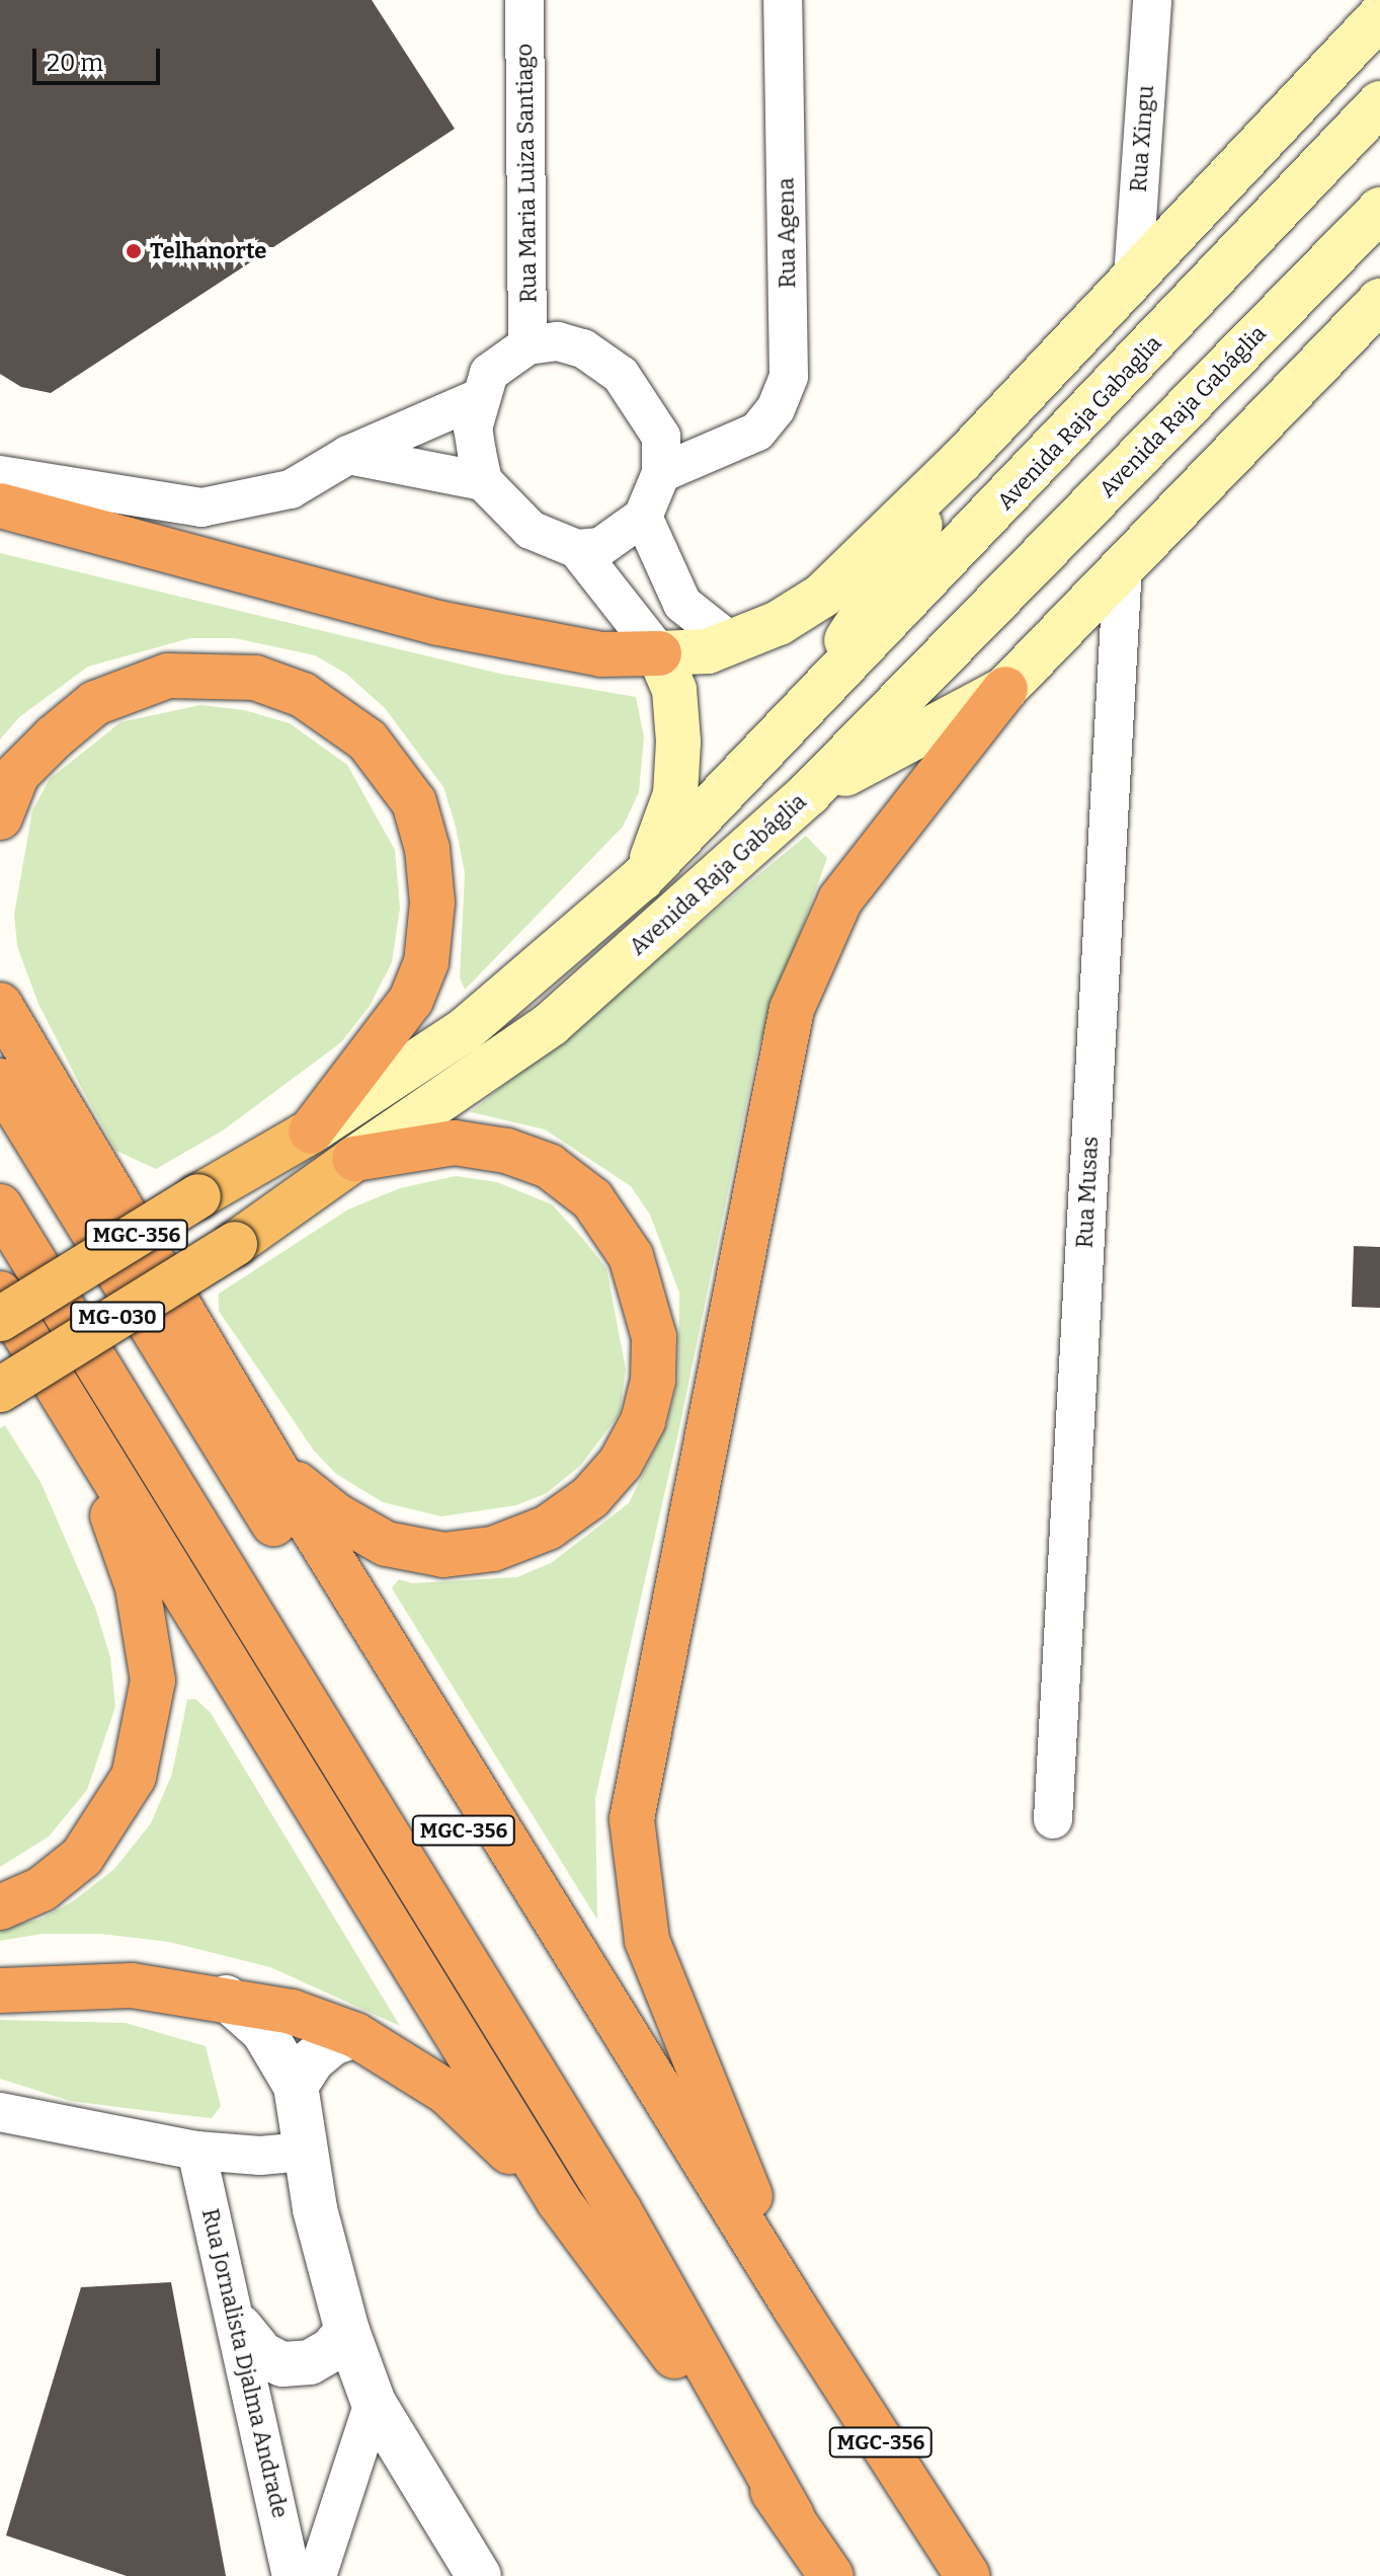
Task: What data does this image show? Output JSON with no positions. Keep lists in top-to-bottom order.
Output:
{
  "streets": {
    "highway": ["Avenida Raja Gabáglia", "MGC-356", "MG-030"],
    "main road": ["Avenida Raja Gabaglia"],
    "street": [
      "Rua Xingu",
      "Rua Maria Luiza Santiago",
      "Rua Agena",
      "Rua Musas",
      "Rua Jornalista Djalma Andrade"
    ]
  },
  "crossings": [
    ["Rua Maria Luiza Santiago", "Rua Agena"]
  ],
  "places": ["Telhanorte"],
  "scale_bar": "20 m"
}
